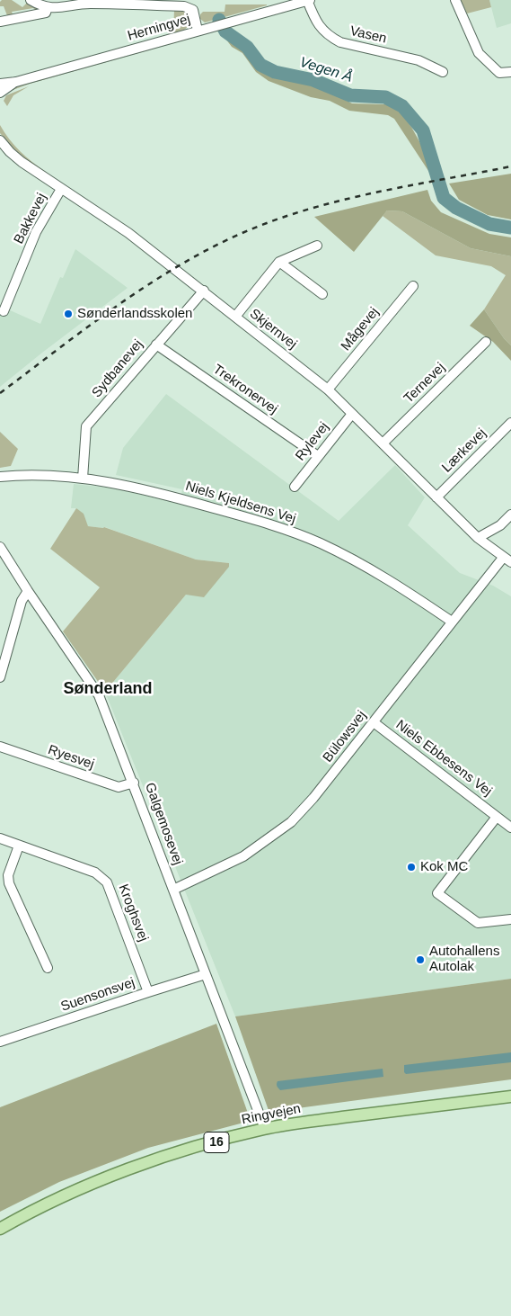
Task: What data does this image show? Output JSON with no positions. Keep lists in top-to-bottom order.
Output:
{
  "streets": {
    "main road": ["Ringvejen", "16"],
    "street": [
      "Herningvej",
      "Vasen",
      "Bakkevej",
      "Skjernvej",
      "Mågevej",
      "Sydbanevej",
      "Ternevej",
      "Trekronervej",
      "Rylevej",
      "Lærkevej",
      "Niels Kjeldsens Vej",
      "Bülowsvej",
      "Ryesvej",
      "Niels Ebbesens Vej",
      "Galgemosevej",
      "Kroghsvej",
      "Suensonsvej"
    ]
  },
  "crossings": [
    ["Herningvej", "Vasen"],
    ["Bakkevej", "Skjernvej"],
    ["Skjernvej", "Mågevej"],
    ["Skjernvej", "Sydbanevej"],
    ["Skjernvej", "Ternevej"],
    ["Skjernvej", "Rylevej"],
    ["Skjernvej", "Lærkevej"],
    ["Skjernvej", "Bülowsvej"],
    ["Sydbanevej", "Trekronervej"],
    ["Sydbanevej", "Niels Kjeldsens Vej"],
    ["Trekronervej", "Rylevej"],
    ["Niels Kjeldsens Vej", "Bülowsvej"],
    ["Bülowsvej", "Niels Ebbesens Vej"],
    ["Bülowsvej", "Galgemosevej"],
    ["Ryesvej", "Galgemosevej"],
    ["Galgemosevej", "Suensonsvej"],
    ["Galgemosevej", "Ringvejen"],
    ["Kroghsvej", "Suensonsvej"]
  ],
  "districts": ["Sønderland"],
  "water": ["Vegen Å"],
  "places": ["Sønderlandsskolen", "Kok MC", "Autohallens Autolak"]
}
